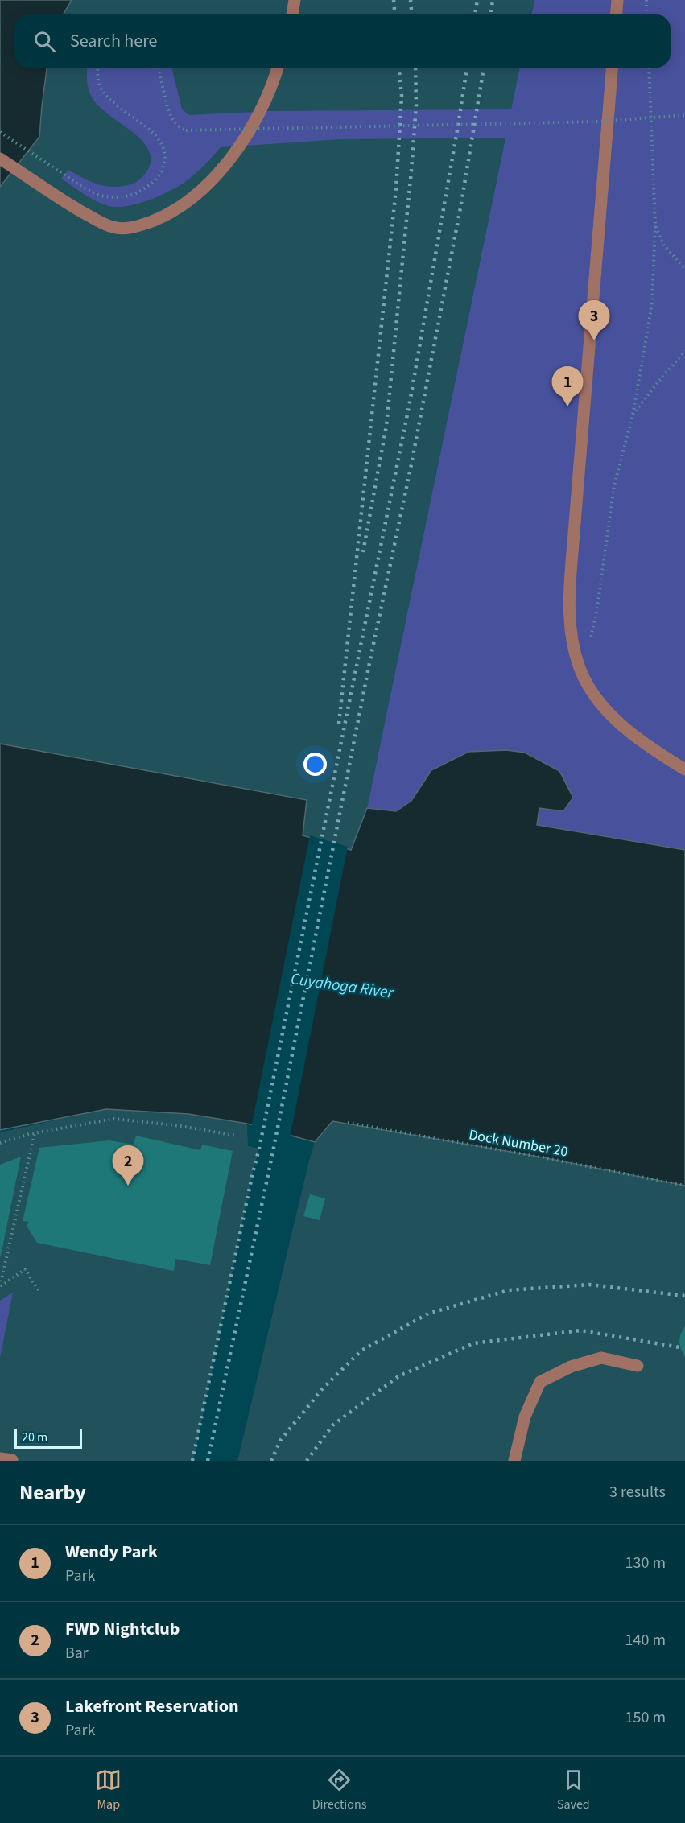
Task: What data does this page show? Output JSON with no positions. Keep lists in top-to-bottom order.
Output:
{
  "streets": {
    "path": ["Dock Number 20"]
  },
  "water": ["Cuyahoga River"],
  "scale_bar": "20 m",
  "page": {
    "search": "Search here",
    "pins": ["3", "1", "2"],
    "scale": "20 m",
    "heading": ["Nearby", "3 results"],
    "list": [
      {
        "mark": "1",
        "name": "Wendy Park",
        "note": "Park",
        "value": "130 m"
      },
      {
        "mark": "2",
        "name": "FWD Nightclub",
        "note": "Bar",
        "value": "140 m"
      },
      {
        "mark": "3",
        "name": "Lakefront Reservation",
        "note": "Park",
        "value": "150 m"
      }
    ],
    "nav": ["Map", "Directions", "Saved"]
  }
}
